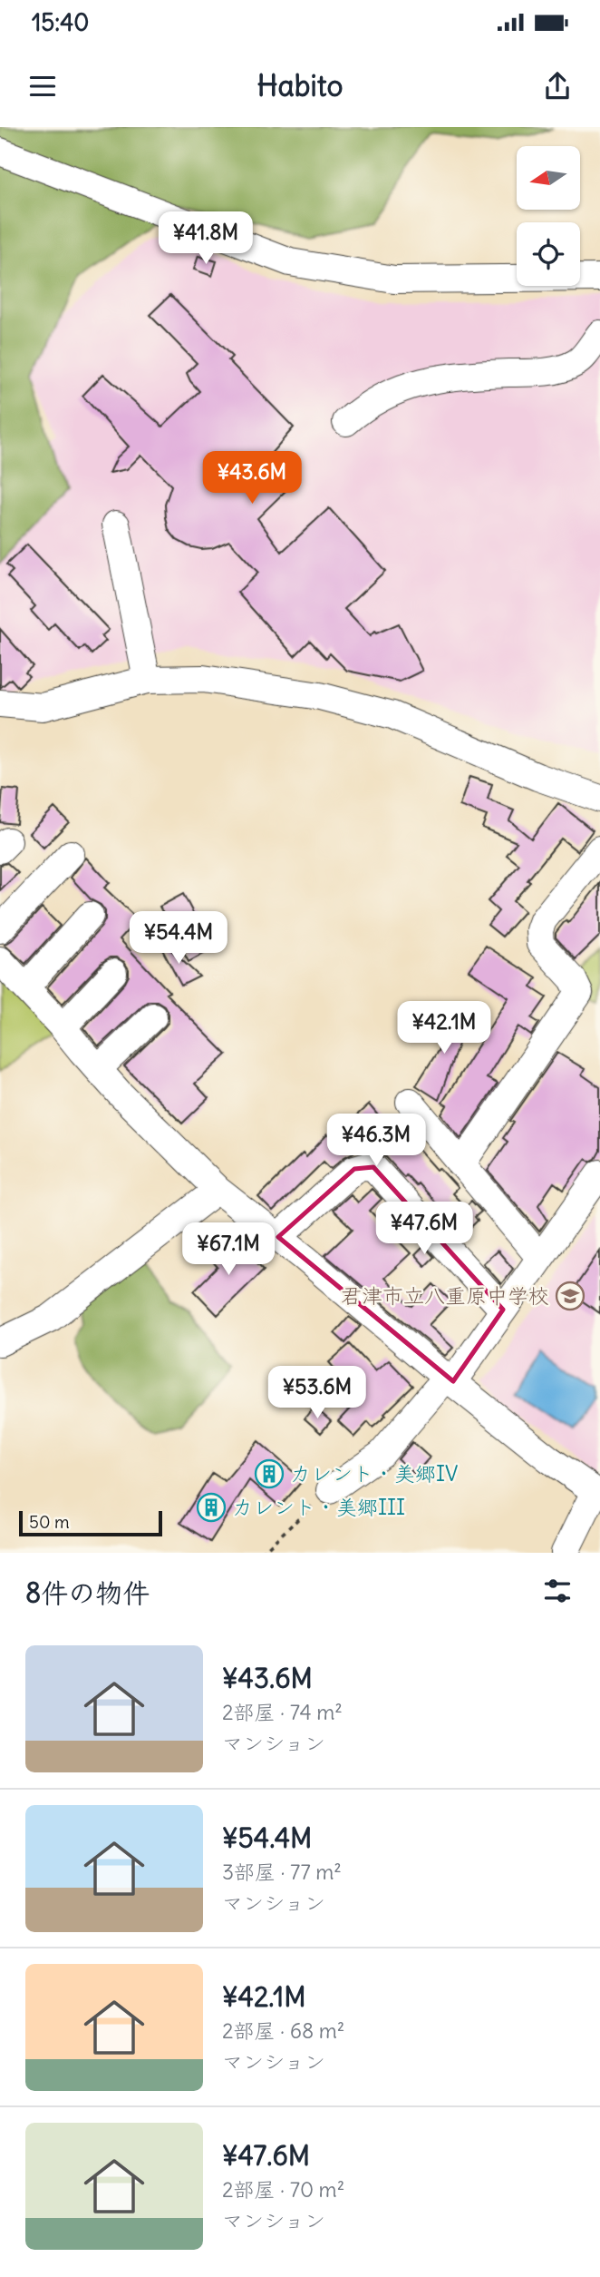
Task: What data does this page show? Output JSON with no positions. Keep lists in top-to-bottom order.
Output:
{
  "places": {
    "school or university": ["君津市立八重原中学校"],
    "building": ["カレント・美郷IV", "カレント・美郷III"]
  },
  "scale_bar": "50 m",
  "north": "left",
  "page": {
    "status": "15:40",
    "header": "Habito",
    "price": [
      "¥41.8M",
      "¥43.6M",
      "¥54.4M",
      "¥42.1M",
      "¥46.3M",
      "¥47.6M",
      "¥67.1M",
      "¥53.6M"
    ],
    "scale": "50 m",
    "heading": "8件の物件",
    "list": [
      {
        "name": "¥43.6M",
        "note": "2部屋 · 74 m² · マンション"
      },
      {
        "name": "¥54.4M",
        "note": "3部屋 · 77 m² · マンション"
      },
      {
        "name": "¥42.1M",
        "note": "2部屋 · 68 m² · マンション"
      },
      {
        "name": "¥47.6M",
        "note": "2部屋 · 70 m² · マンション"
      }
    ]
  }
}
